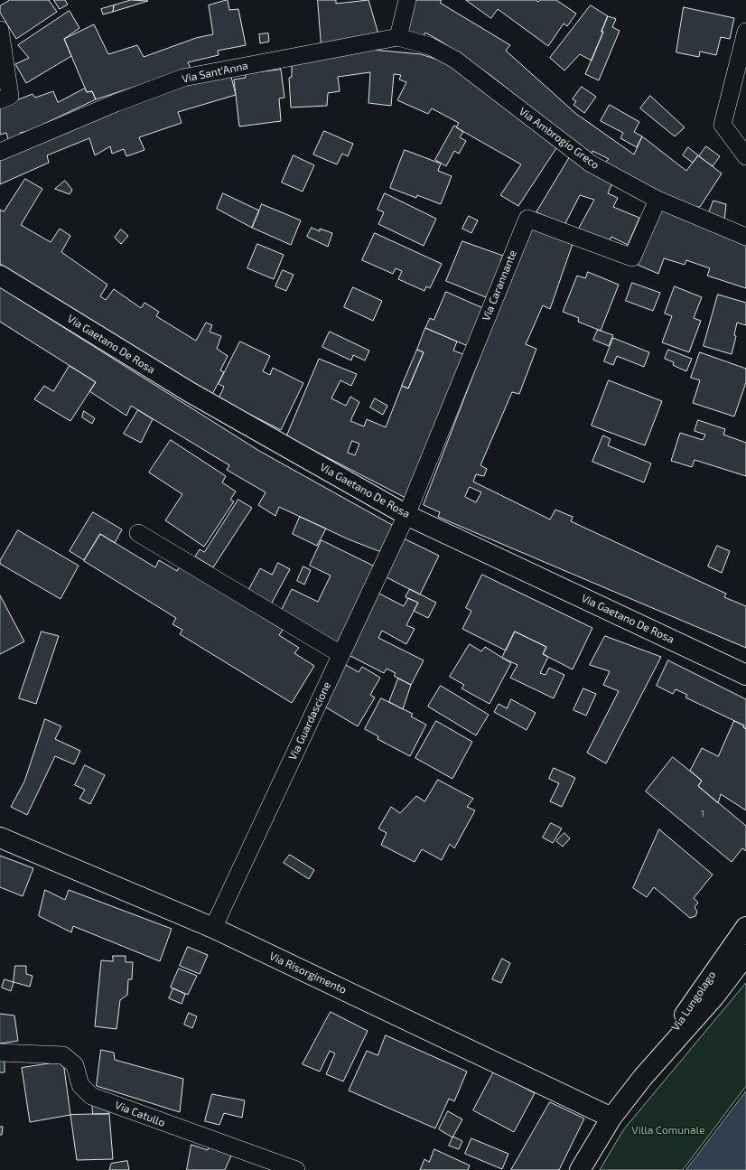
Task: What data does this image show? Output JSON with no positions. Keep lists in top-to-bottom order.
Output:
{
  "streets": {
    "main road": ["Via Gaetano De Rosa", "Via Risorgimento", "Via Lungolago"],
    "street": [
      "Via Sant'Anna",
      "Via Ambrogio Greco",
      "Via Carannante",
      "Via Guardascione",
      "Via Catullo"
    ]
  },
  "crossings": [
    ["Via Sant'Anna", "Via Ambrogio Greco"],
    ["Via Ambrogio Greco", "Via Carannante"],
    ["Via Carannante", "Via Gaetano De Rosa"],
    ["Via Carannante", "Via Guardascione"],
    ["Via Gaetano De Rosa", "Via Guardascione"],
    ["Via Guardascione", "Via Risorgimento"],
    ["Via Risorgimento", "Via Lungolago"]
  ],
  "parks": ["Villa Comunale"],
  "house_numbers": ["1"]
}
